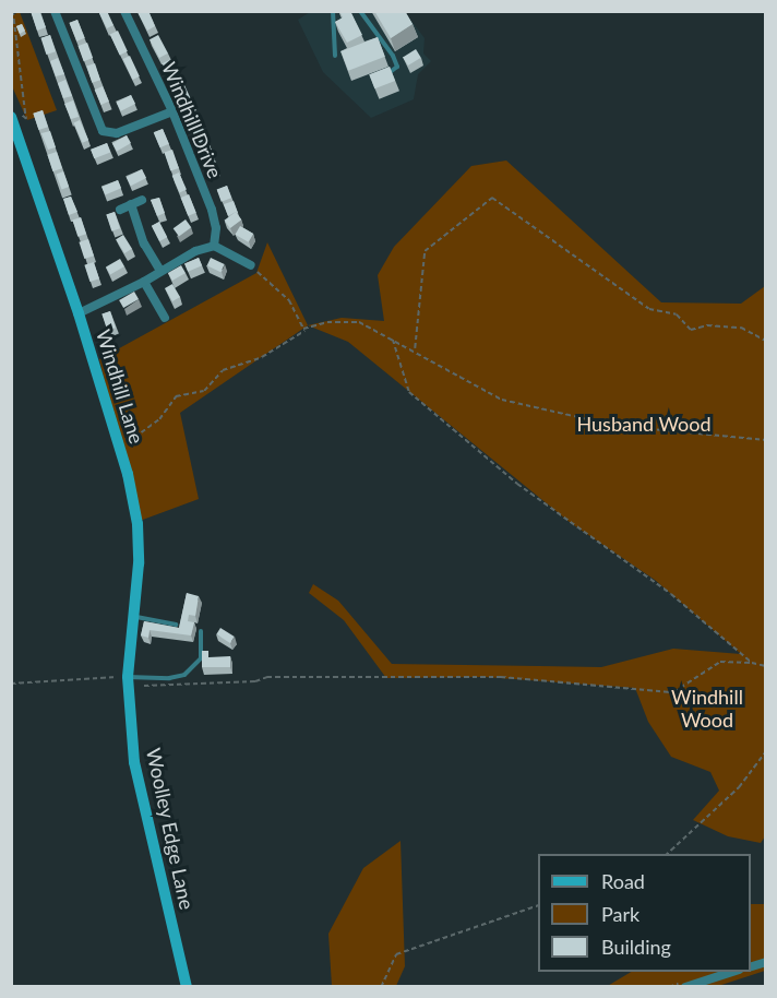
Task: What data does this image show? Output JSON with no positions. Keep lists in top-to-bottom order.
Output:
{
  "streets": {
    "street": ["Windhill Drive", "Windhill Lane", "Woolley Edge Lane"]
  },
  "crossings": [
    ["Windhill Lane", "Woolley Edge Lane"]
  ],
  "parks": ["Husband Wood", "Windhill Wood"],
  "legend": ["Road", "Park", "Building"]
}
